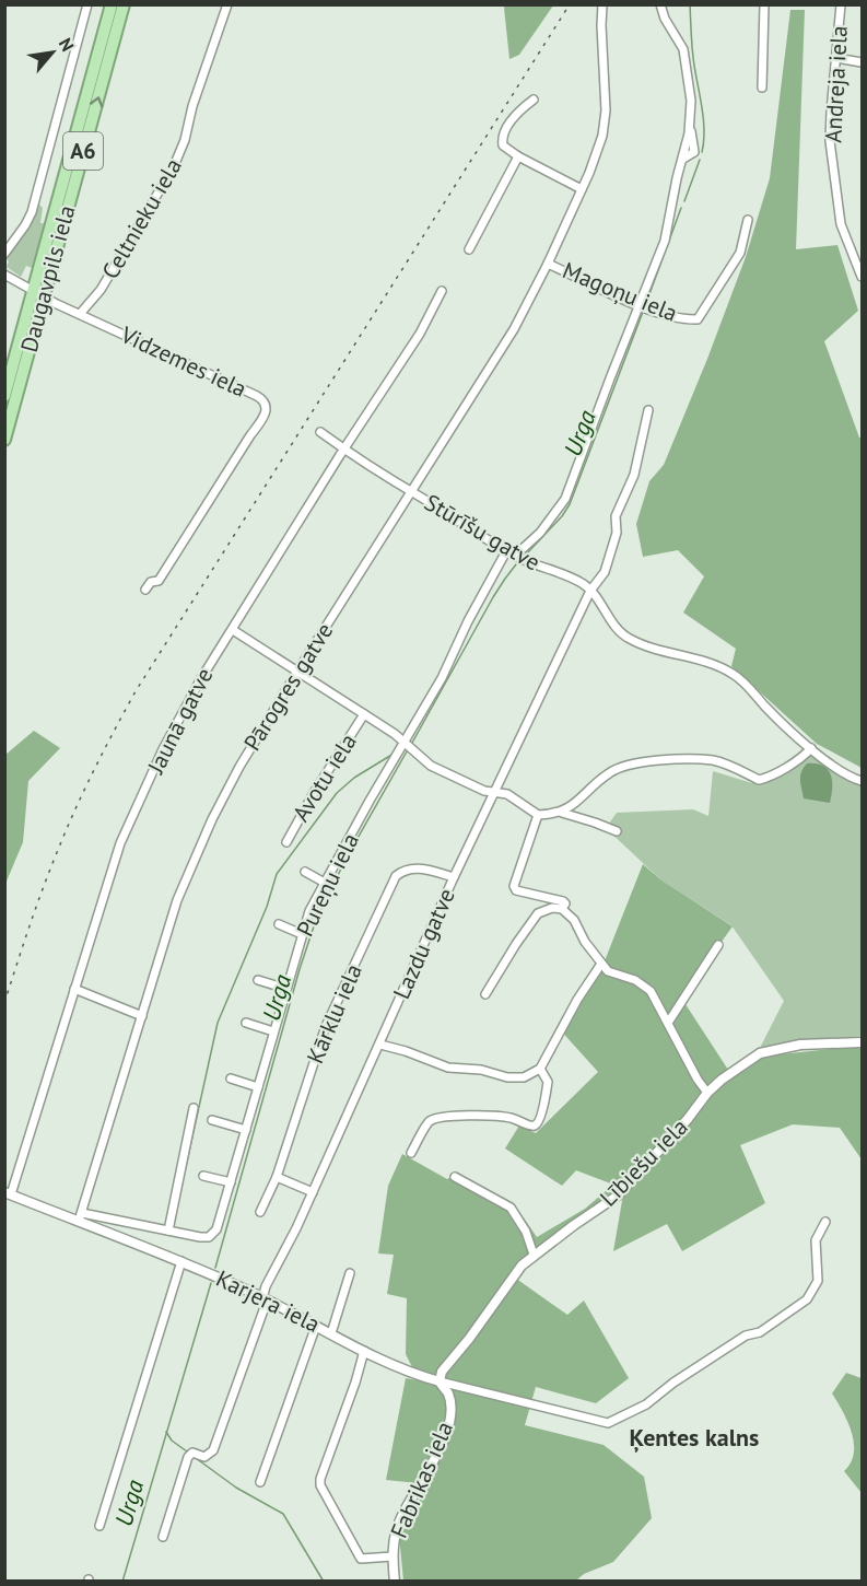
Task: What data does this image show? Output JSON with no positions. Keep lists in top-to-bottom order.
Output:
{
  "streets": {
    "highway": ["A6", "Daugavpils iela"],
    "street": [
      "Andreja iela",
      "Celtnieku iela",
      "Magoņu iela",
      "Vidzemes iela",
      "Stūrīšu gatve",
      "Pārogres gatve",
      "Jaunā gatve",
      "Avotu iela",
      "Pureņu iela",
      "Lazdu gatve",
      "Kārklu iela",
      "Lībiešu iela",
      "Karjera iela",
      "Fabrikas iela"
    ]
  },
  "crossings": [
    ["Celtnieku iela", "Vidzemes iela"],
    ["Daugavpils iela", "Vidzemes iela"],
    ["Magoņu iela", "Pārogres gatve"],
    ["Stūrīšu gatve", "Pārogres gatve"],
    ["Stūrīšu gatve", "Jaunā gatve"],
    ["Stūrīšu gatve", "Pureņu iela"],
    ["Stūrīšu gatve", "Lazdu gatve"],
    ["Pārogres gatve", "Karjera iela"],
    ["Jaunā gatve", "Karjera iela"],
    ["Lazdu gatve", "Kārklu iela"],
    ["Lazdu gatve", "Karjera iela"],
    ["Lībiešu iela", "Karjera iela"],
    ["Lībiešu iela", "Fabrikas iela"],
    ["Karjera iela", "Fabrikas iela"]
  ],
  "districts": ["Ķentes kalns"],
  "water": ["Urga"],
  "north": "top right"
}
